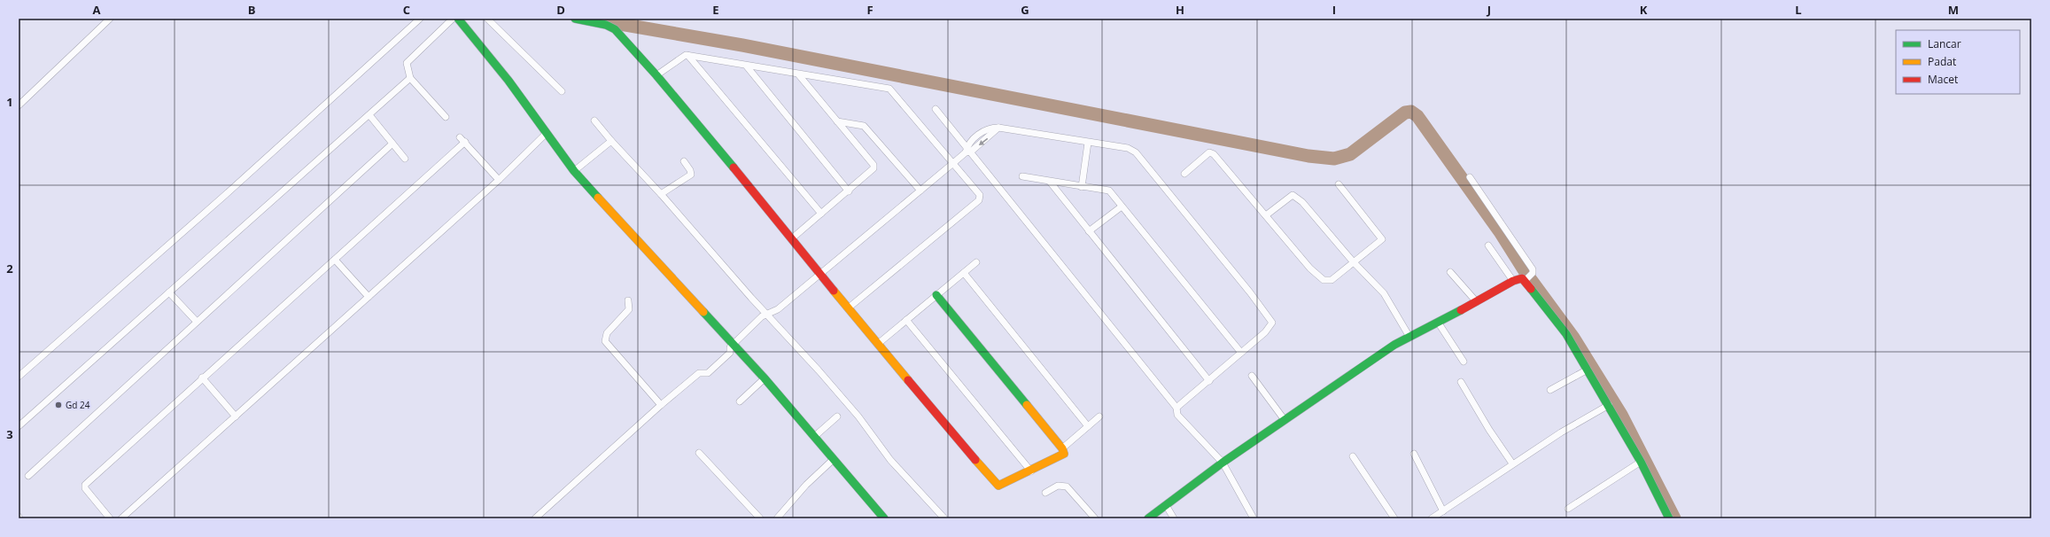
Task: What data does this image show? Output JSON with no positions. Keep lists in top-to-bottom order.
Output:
{
  "places": ["Gd 24"],
  "legend": ["Lancar", "Padat", "Macet"],
  "grid": {
    "columns": [
      "A",
      "B",
      "C",
      "D",
      "E",
      "F",
      "G",
      "H",
      "I",
      "J",
      "K",
      "L",
      "M"
    ],
    "rows": ["1", "2", "3"]
  }
}
